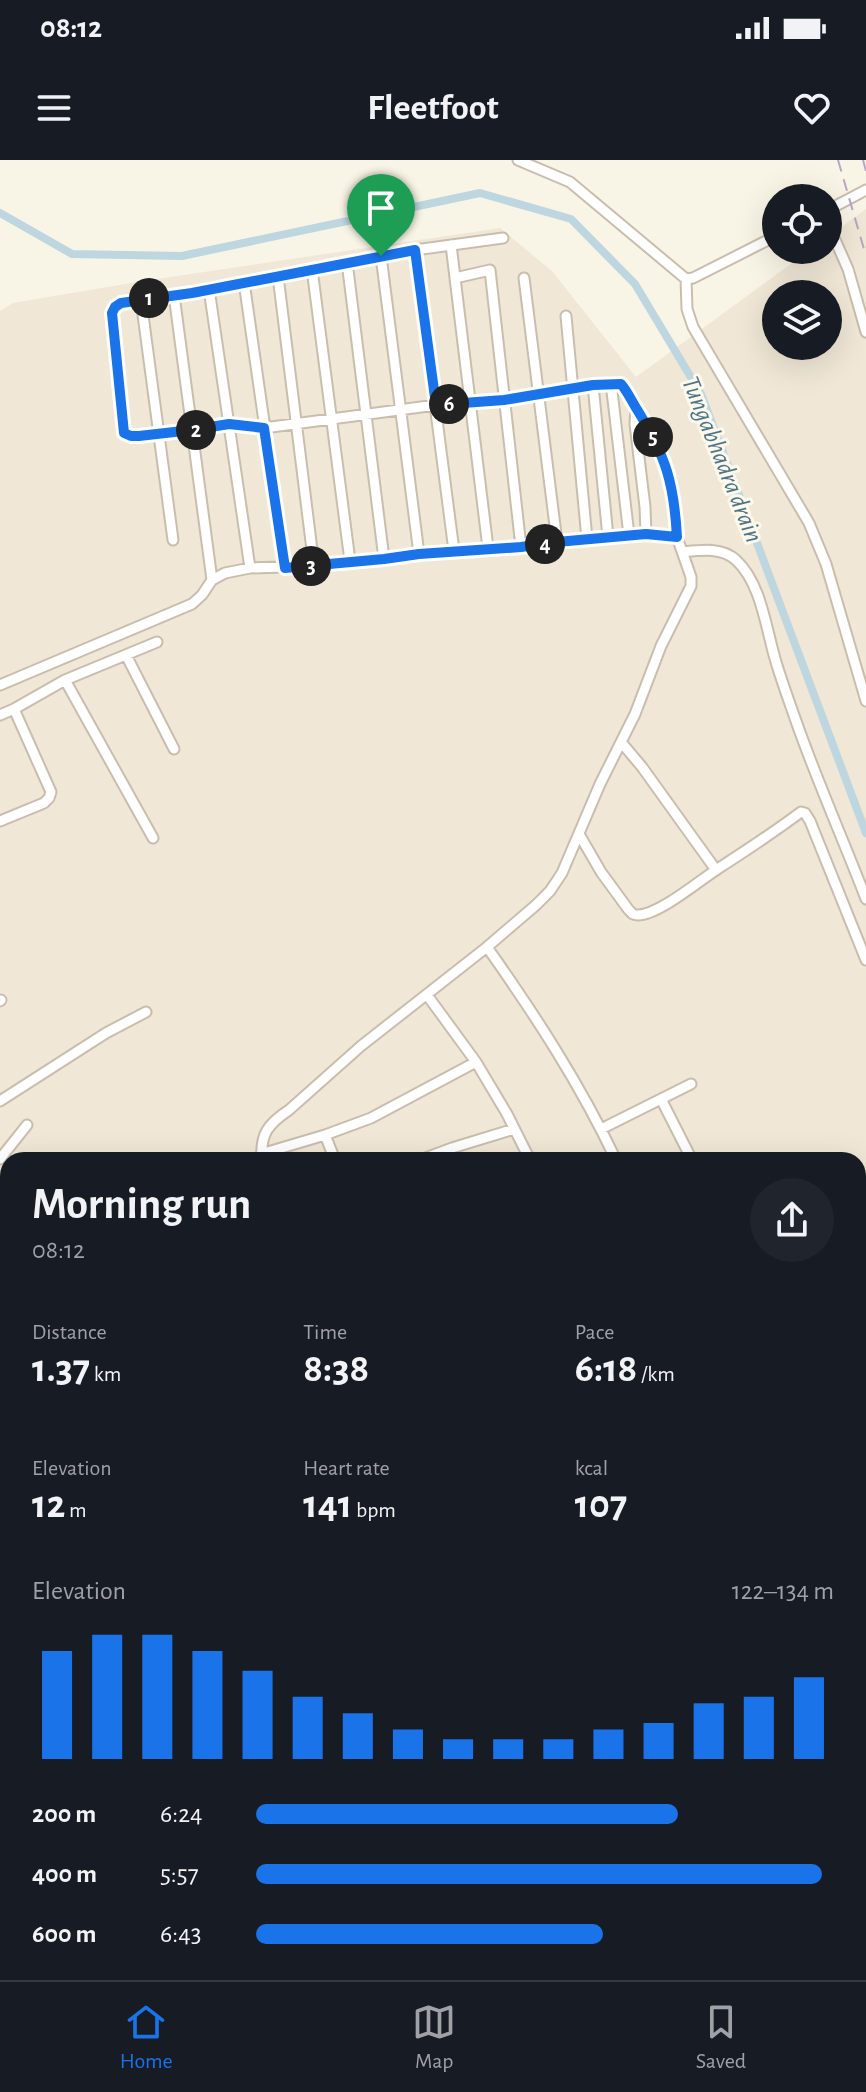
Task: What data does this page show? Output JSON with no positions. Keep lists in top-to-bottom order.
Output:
{
  "water": ["Tungabhadra drain"],
  "page": {
    "status": "08:12",
    "header": "Fleetfoot",
    "pins": [
      "1",
      "6",
      "2",
      "5",
      "4",
      "3"
    ],
    "heading": ["Morning run", "08:12"],
    "stats": [
      ["Distance", "1.37 km"],
      ["Time", "8:38"],
      ["Pace", "6:18 /km"],
      ["Elevation", "12 m"],
      ["Heart rate", "141 bpm"],
      ["kcal", "107"]
    ],
    "chart": ["Elevation", "122–134 m"],
    "list": [
      {
        "name": "200 m",
        "note": "6:24"
      },
      {
        "name": "400 m",
        "note": "5:57"
      },
      {
        "name": "600 m",
        "note": "6:43"
      }
    ],
    "tabs": ["Home", "Map", "Saved"]
  }
}
